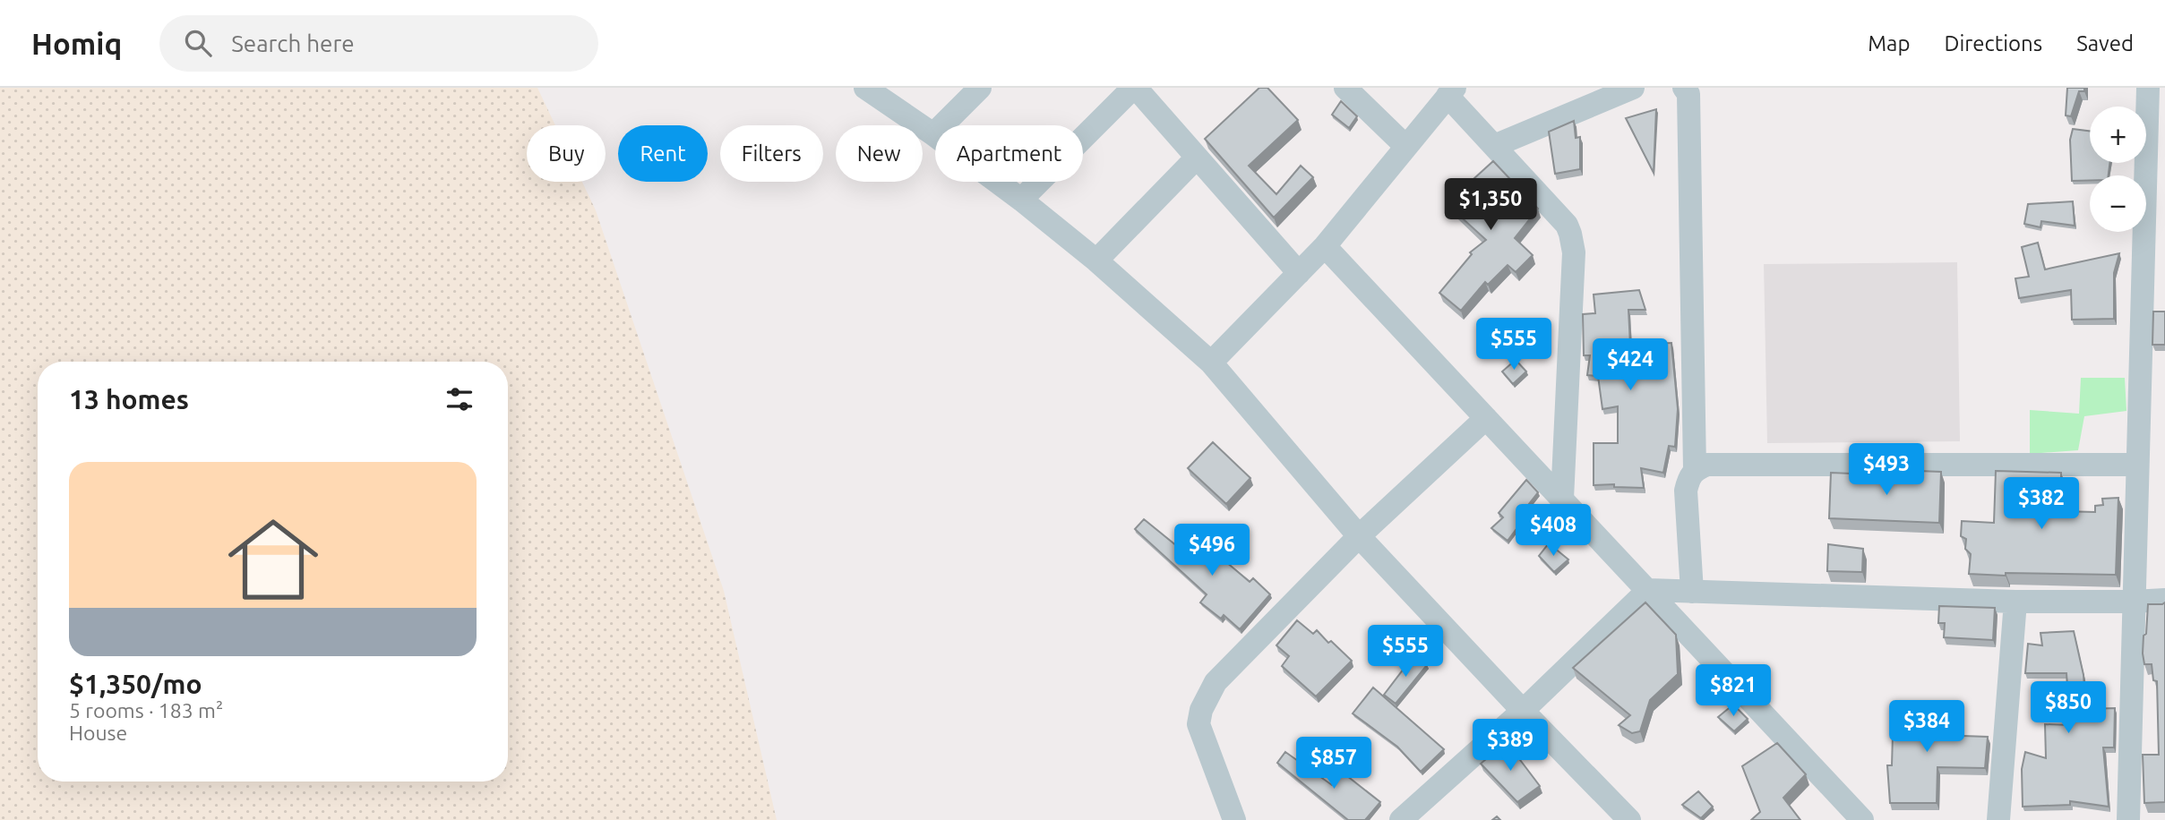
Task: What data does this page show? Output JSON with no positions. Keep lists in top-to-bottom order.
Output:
{
  "page": {
    "header": "Homiq",
    "search": "Search here",
    "nav": ["Map", "Directions", "Saved"],
    "map_buttons": ["+", "−"],
    "chip": [
      "Buy",
      "Rent",
      "Filters",
      "New",
      "Apartment"
    ],
    "price": [
      "$1,350",
      "$555",
      "$424",
      "$493",
      "$382",
      "$408",
      "$496",
      "$555",
      "$821",
      "$850",
      "$384",
      "$389",
      "$857"
    ],
    "heading": "13 homes",
    "list": [
      {
        "name": "$1,350/mo",
        "note": "5 rooms · 183 m² · House"
      }
    ]
  }
}
